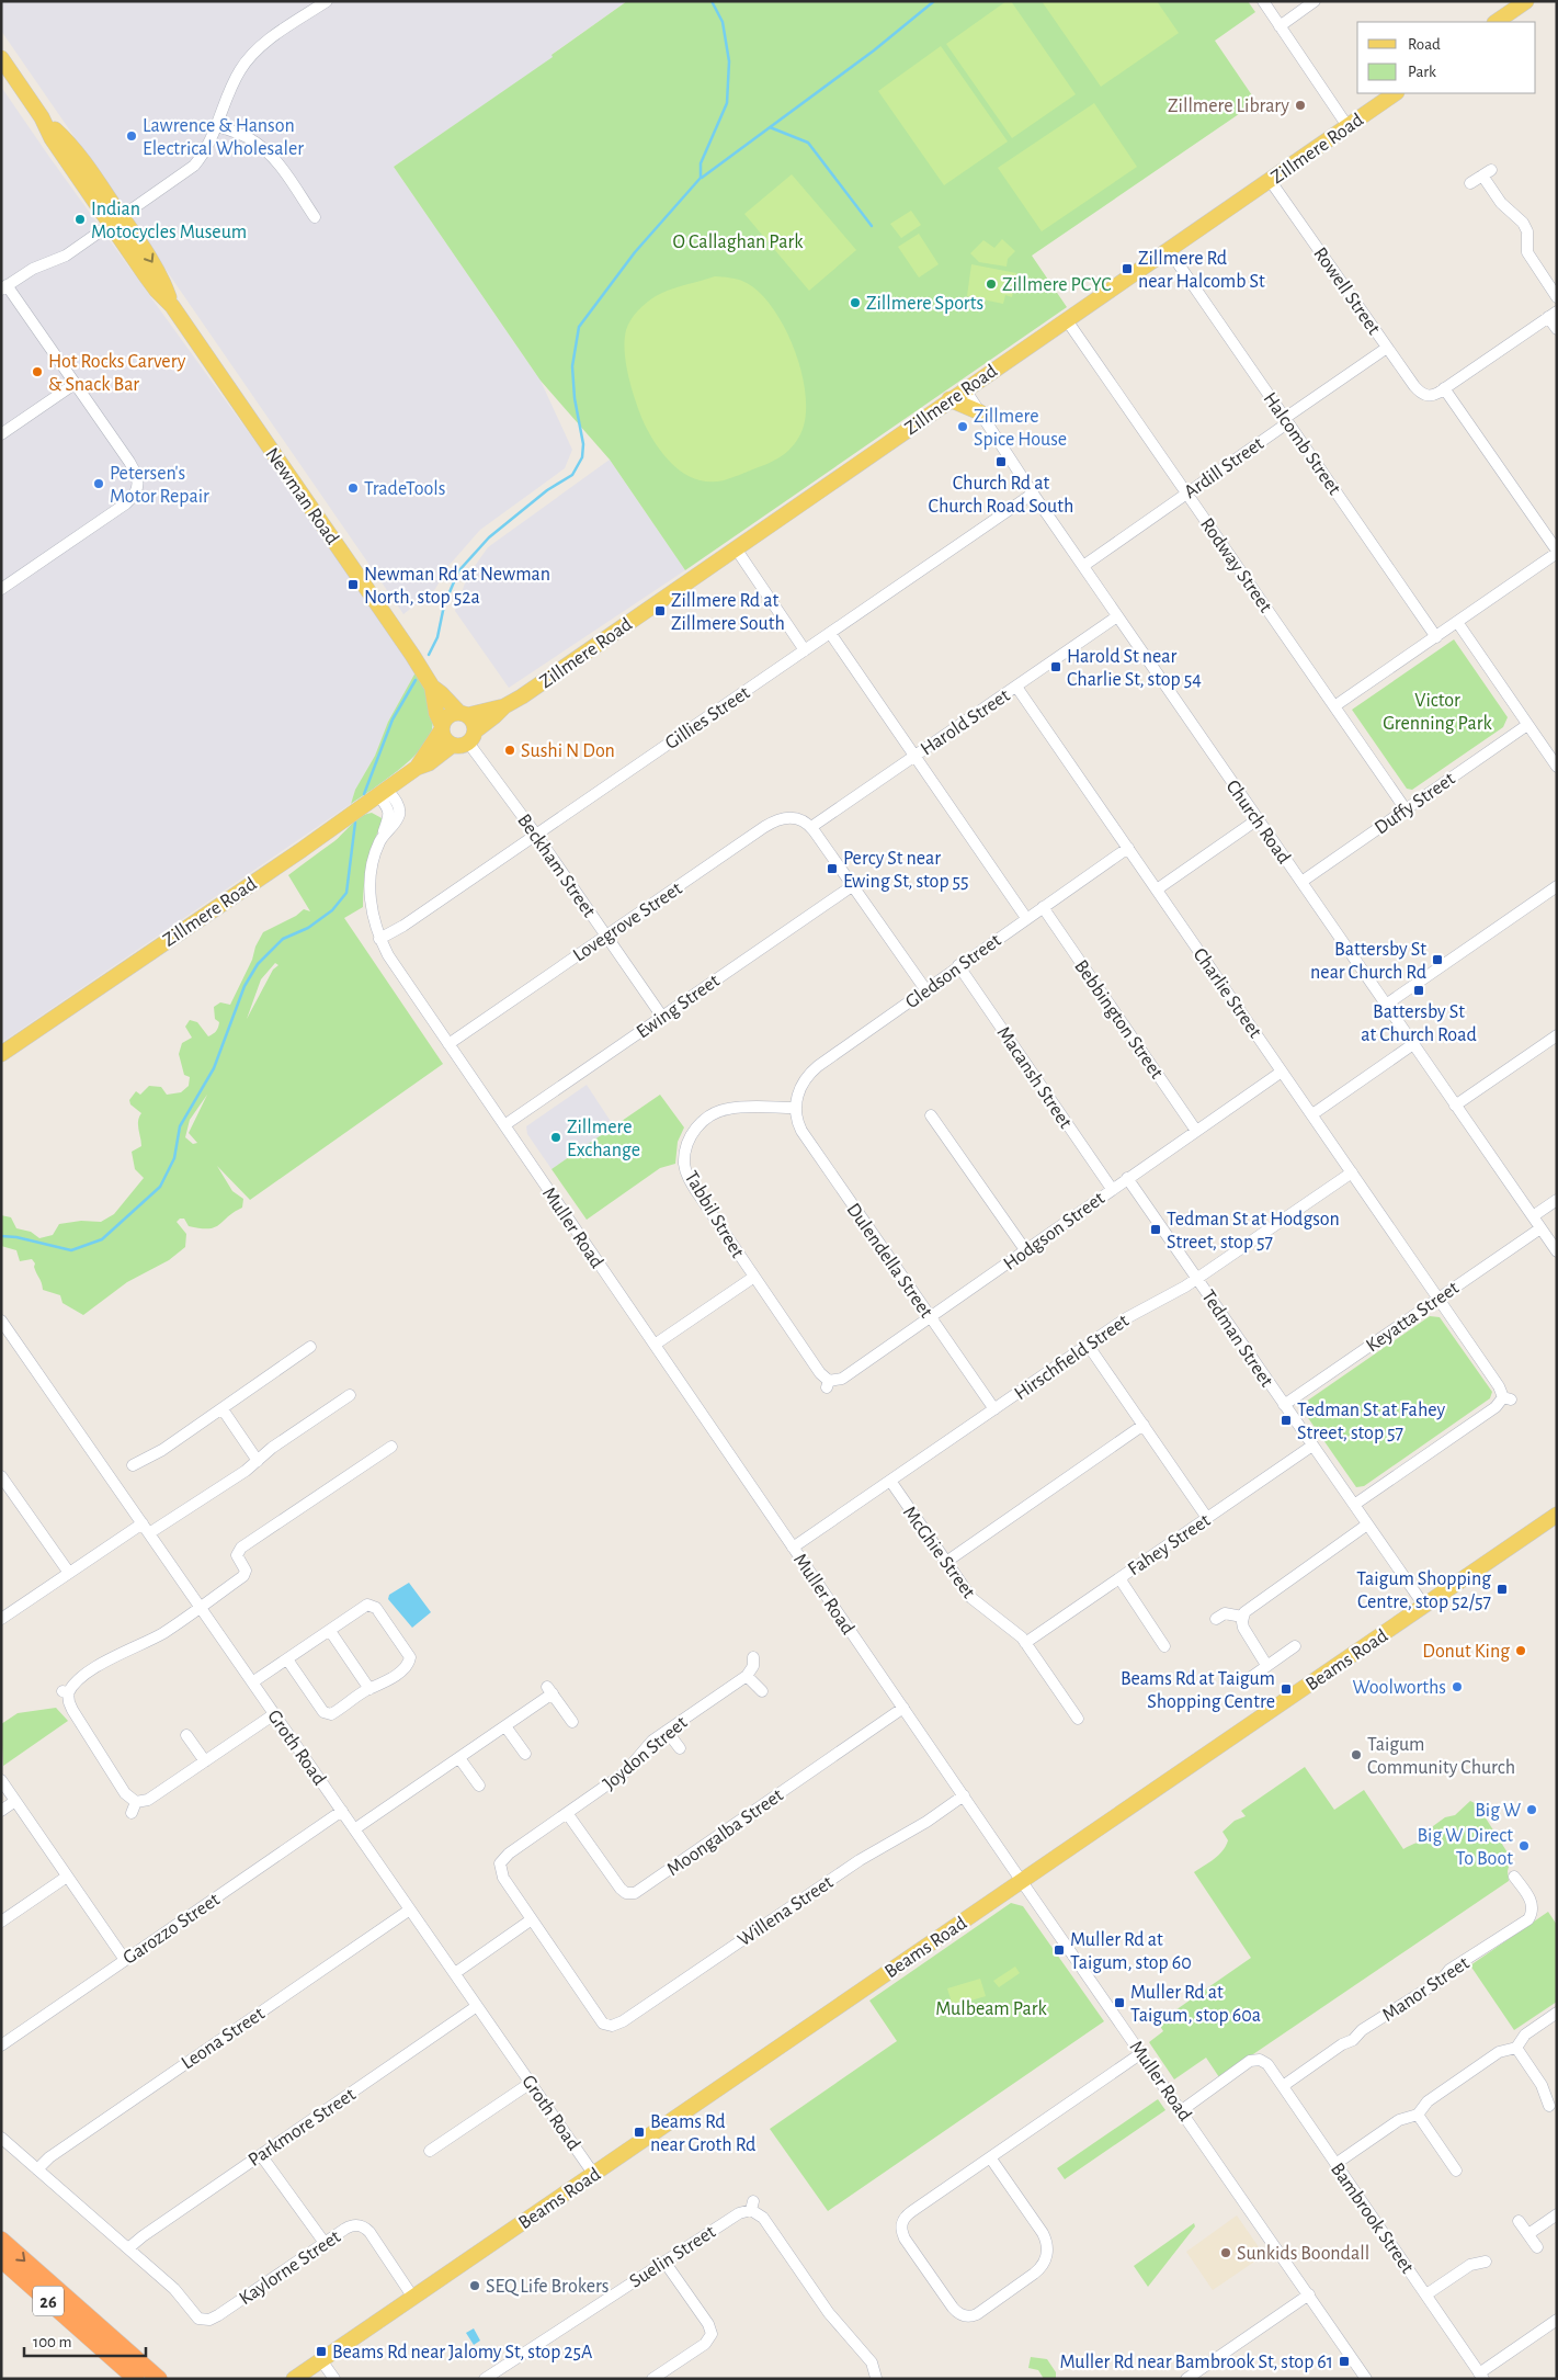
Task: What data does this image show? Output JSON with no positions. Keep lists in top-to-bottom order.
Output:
{
  "streets": {
    "highway": ["26"],
    "main road": ["Zillmere Road", "Newman Road", "Beams Road"],
    "street": [
      "Rowell Street",
      "Halcomb Street",
      "Ardill Street",
      "Rodway Street",
      "Gillies Street",
      "Harold Street",
      "Duffy Street",
      "Church Road",
      "Beckham Street",
      "Lovegrove Street",
      "Gledson Street",
      "Charlie Street",
      "Ewing Street",
      "Bebbington Street",
      "Macansh Street",
      "Tabbil Street",
      "Muller Road",
      "Hodgson Street",
      "Dulendella Street",
      "Keyatta Street",
      "Tedman Street",
      "Hirschfield Street",
      "Fahey Street",
      "McGhie Street",
      "Groth Road",
      "Joydon Street",
      "Moongalba Street",
      "Willena Street",
      "Garozzo Street",
      "Manor Street",
      "Leona Street",
      "Parkmore Street",
      "Bambrook Street",
      "Suelin Street",
      "Kaylorne Street"
    ]
  },
  "crossings": [
    ["Zillmere Road", "Rowell Street"],
    ["Zillmere Road", "Halcomb Street"],
    ["Zillmere Road", "Newman Road"],
    ["Zillmere Road", "Rodway Street"],
    ["Zillmere Road", "Church Road"],
    ["Zillmere Road", "Beckham Street"],
    ["Zillmere Road", "Muller Road"],
    ["Rowell Street", "Ardill Street"],
    ["Halcomb Street", "Ardill Street"],
    ["Ardill Street", "Rodway Street"],
    ["Ardill Street", "Church Road"],
    ["Newman Road", "Beckham Street"],
    ["Rodway Street", "Duffy Street"],
    ["Gillies Street", "Church Road"],
    ["Gillies Street", "Beckham Street"],
    ["Gillies Street", "Muller Road"],
    ["Harold Street", "Church Road"],
    ["Harold Street", "Lovegrove Street"],
    ["Harold Street", "Charlie Street"],
    ["Duffy Street", "Church Road"],
    ["Church Road", "Keyatta Street"],
    ["Beckham Street", "Lovegrove Street"],
    ["Beckham Street", "Ewing Street"],
    ["Lovegrove Street", "Muller Road"],
    ["Gledson Street", "Charlie Street"],
    ["Gledson Street", "Bebbington Street"],
    ["Gledson Street", "Macansh Street"],
    ["Gledson Street", "Tabbil Street"],
    ["Gledson Street", "Dulendella Street"],
    ["Charlie Street", "Hodgson Street"],
    ["Charlie Street", "Keyatta Street"],
    ["Charlie Street", "Tedman Street"],
    ["Charlie Street", "Hirschfield Street"],
    ["Ewing Street", "Muller Road"],
    ["Bebbington Street", "Hodgson Street"],
    ["Macansh Street", "Hodgson Street"],
    ["Tabbil Street", "Hodgson Street"],
    ["Tabbil Street", "Dulendella Street"],
    ["Muller Road", "Hirschfield Street"],
    ["Muller Road", "Beams Road"],
    ["Muller Road", "Moongalba Street"],
    ["Muller Road", "Willena Street"],
    ["Muller Road", "Bambrook Street"],
    ["Hodgson Street", "Dulendella Street"],
    ["Hodgson Street", "Tedman Street"],
    ["Dulendella Street", "Hirschfield Street"],
    ["Keyatta Street", "Tedman Street"],
    ["Tedman Street", "Hirschfield Street"],
    ["Tedman Street", "Fahey Street"],
    ["Tedman Street", "Beams Road"],
    ["Hirschfield Street", "McGhie Street"],
    ["Fahey Street", "McGhie Street"],
    ["Beams Road", "Groth Road"],
    ["Beams Road", "Kaylorne Street"],
    ["Groth Road", "Garozzo Street"],
    ["Groth Road", "Leona Street"],
    ["Groth Road", "Parkmore Street"],
    ["Joydon Street", "Moongalba Street"],
    ["Joydon Street", "Willena Street"],
    ["Manor Street", "Bambrook Street"],
    ["Parkmore Street", "Kaylorne Street"]
  ],
  "parks": ["O Callaghan Park", "Victor Grenning Park", "Mulbeam Park"],
  "places": {
    "other": [
      "Zillmere Library",
      "Lawrence & Hanson Electrical Wholesaler",
      "Indian Motocycles Museum",
      "Zillmere PCYC",
      "Zillmere Sports",
      "Hot Rocks Carvery & Snack Bar",
      "Zillmere Spice House",
      "Petersen's Motor Repair",
      "TradeTools",
      "Sushi N Don",
      "Zillmere Exchange",
      "Donut King",
      "Woolworths",
      "Taigum Community Church",
      "Big W",
      "Big W Direct To Boot",
      "Sunkids Boondall",
      "SEQ Life Brokers"
    ],
    "transit": [
      "Zillmere Rd near Halcomb St",
      "Church Rd at Church Road South",
      "Newman Rd at Newman North, stop 52a",
      "Zillmere Rd at Zillmere South",
      "Harold St near Charlie St, stop 54",
      "Percy St near Ewing St, stop 55",
      "Battersby St near Church Rd",
      "Battersby St at Church Road",
      "Tedman St at Hodgson Street, stop 57",
      "Tedman St at Fahey Street, stop 57",
      "Taigum Shopping Centre, stop 52/57",
      "Beams Rd at Taigum Shopping Centre",
      "Muller Rd at Taigum, stop 60",
      "Muller Rd at Taigum, stop 60a",
      "Beams Rd near Groth Rd",
      "Beams Rd near Jalomy St, stop 25A",
      "Muller Rd near Bambrook St, stop 61"
    ]
  },
  "legend": ["Road", "Park"],
  "scale_bar": "100 m"
}
